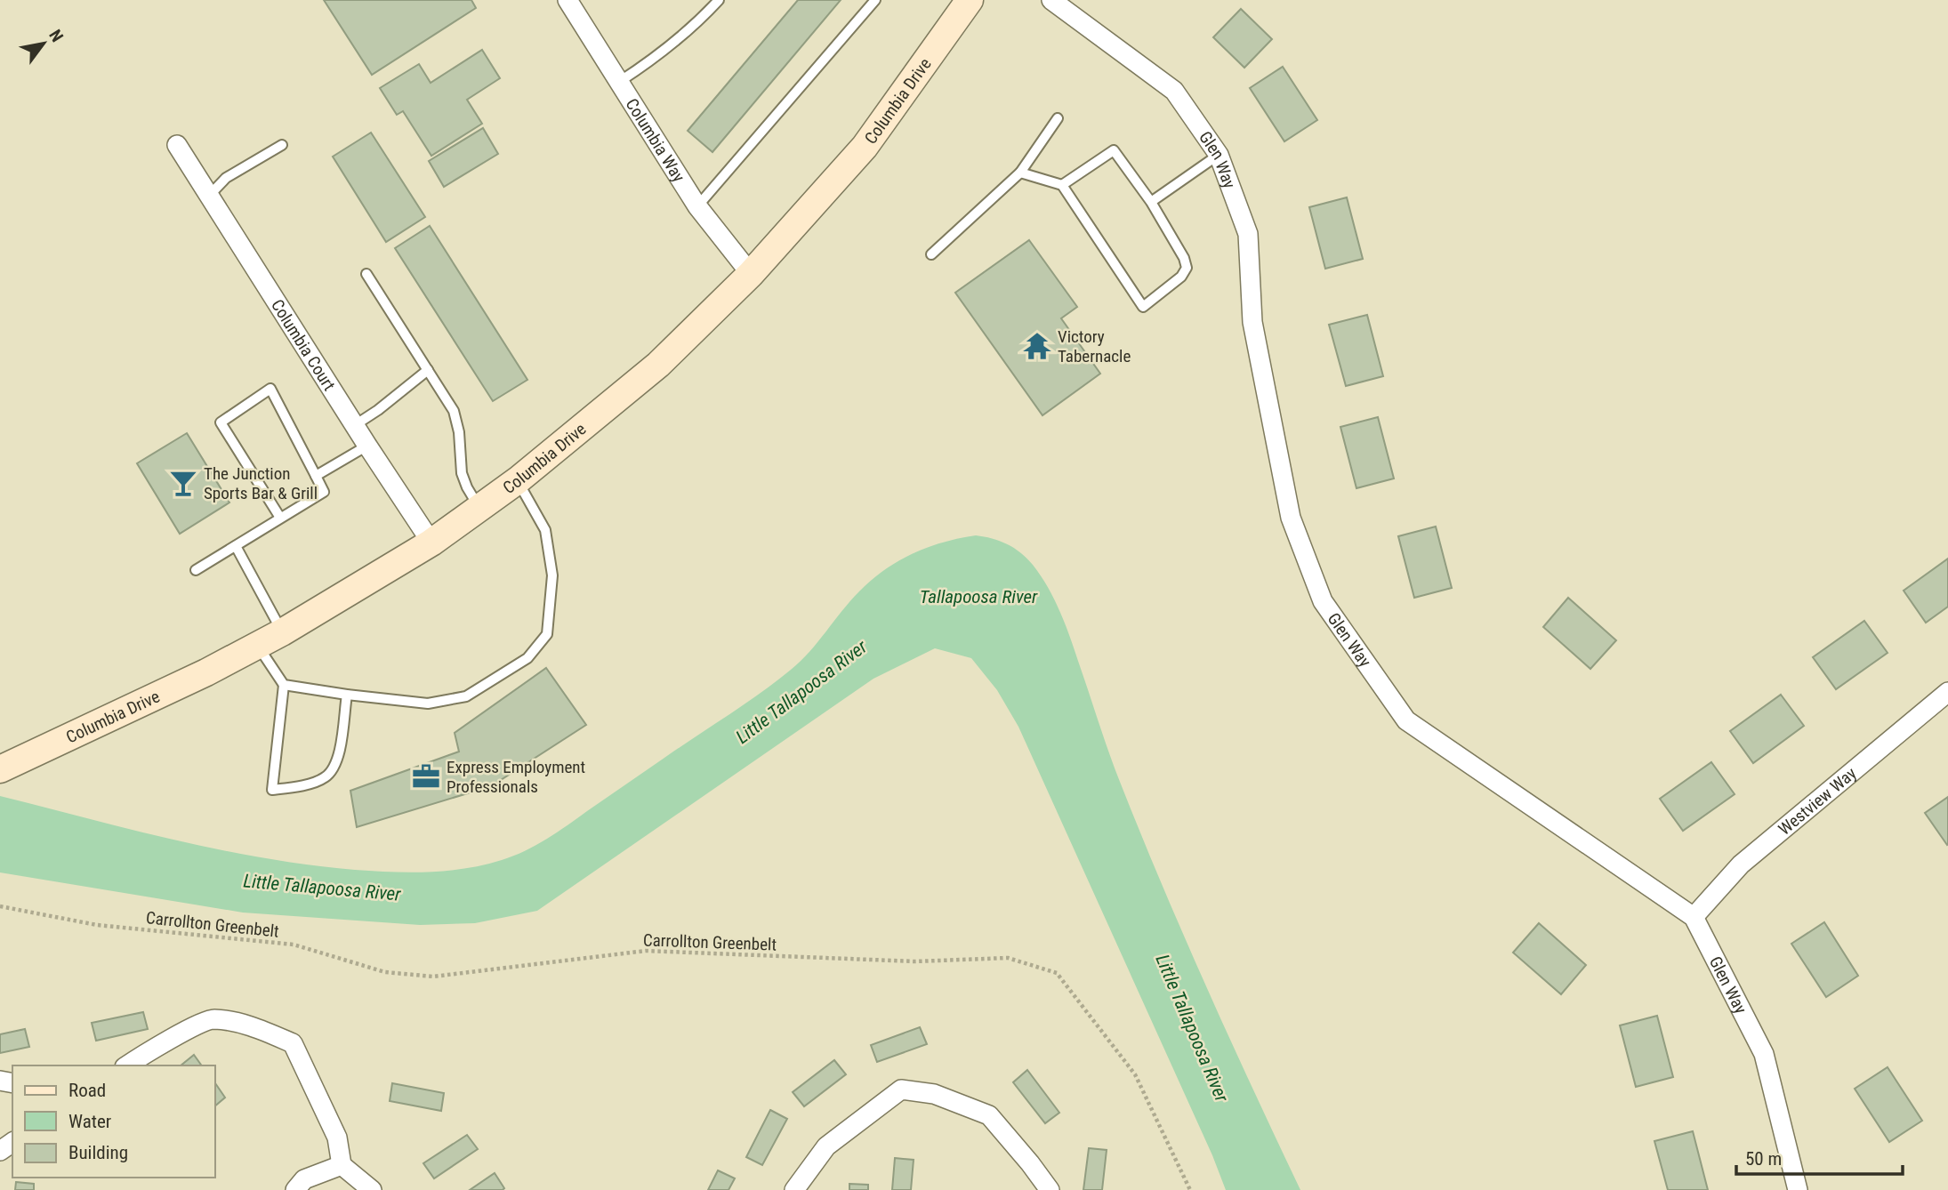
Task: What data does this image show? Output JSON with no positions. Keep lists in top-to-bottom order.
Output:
{
  "streets": {
    "main road": ["Columbia Drive"],
    "street": [
      "Columbia Way",
      "Glen Way",
      "Columbia Court",
      "Westview Way"
    ],
    "path": ["Carrollton Greenbelt"]
  },
  "crossings": [
    ["Columbia Drive", "Columbia Way"],
    ["Columbia Drive", "Columbia Court"],
    ["Glen Way", "Westview Way"]
  ],
  "water": ["Tallapoosa River", "Little Tallapoosa River"],
  "places": {
    "temple": ["Victory Tabernacle"],
    "bar": ["The Junction Sports Bar & Grill"],
    "office": ["Express Employment Professionals"]
  },
  "legend": ["Road", "Water", "Building"],
  "scale_bar": "50 m",
  "north": "top right"
}
